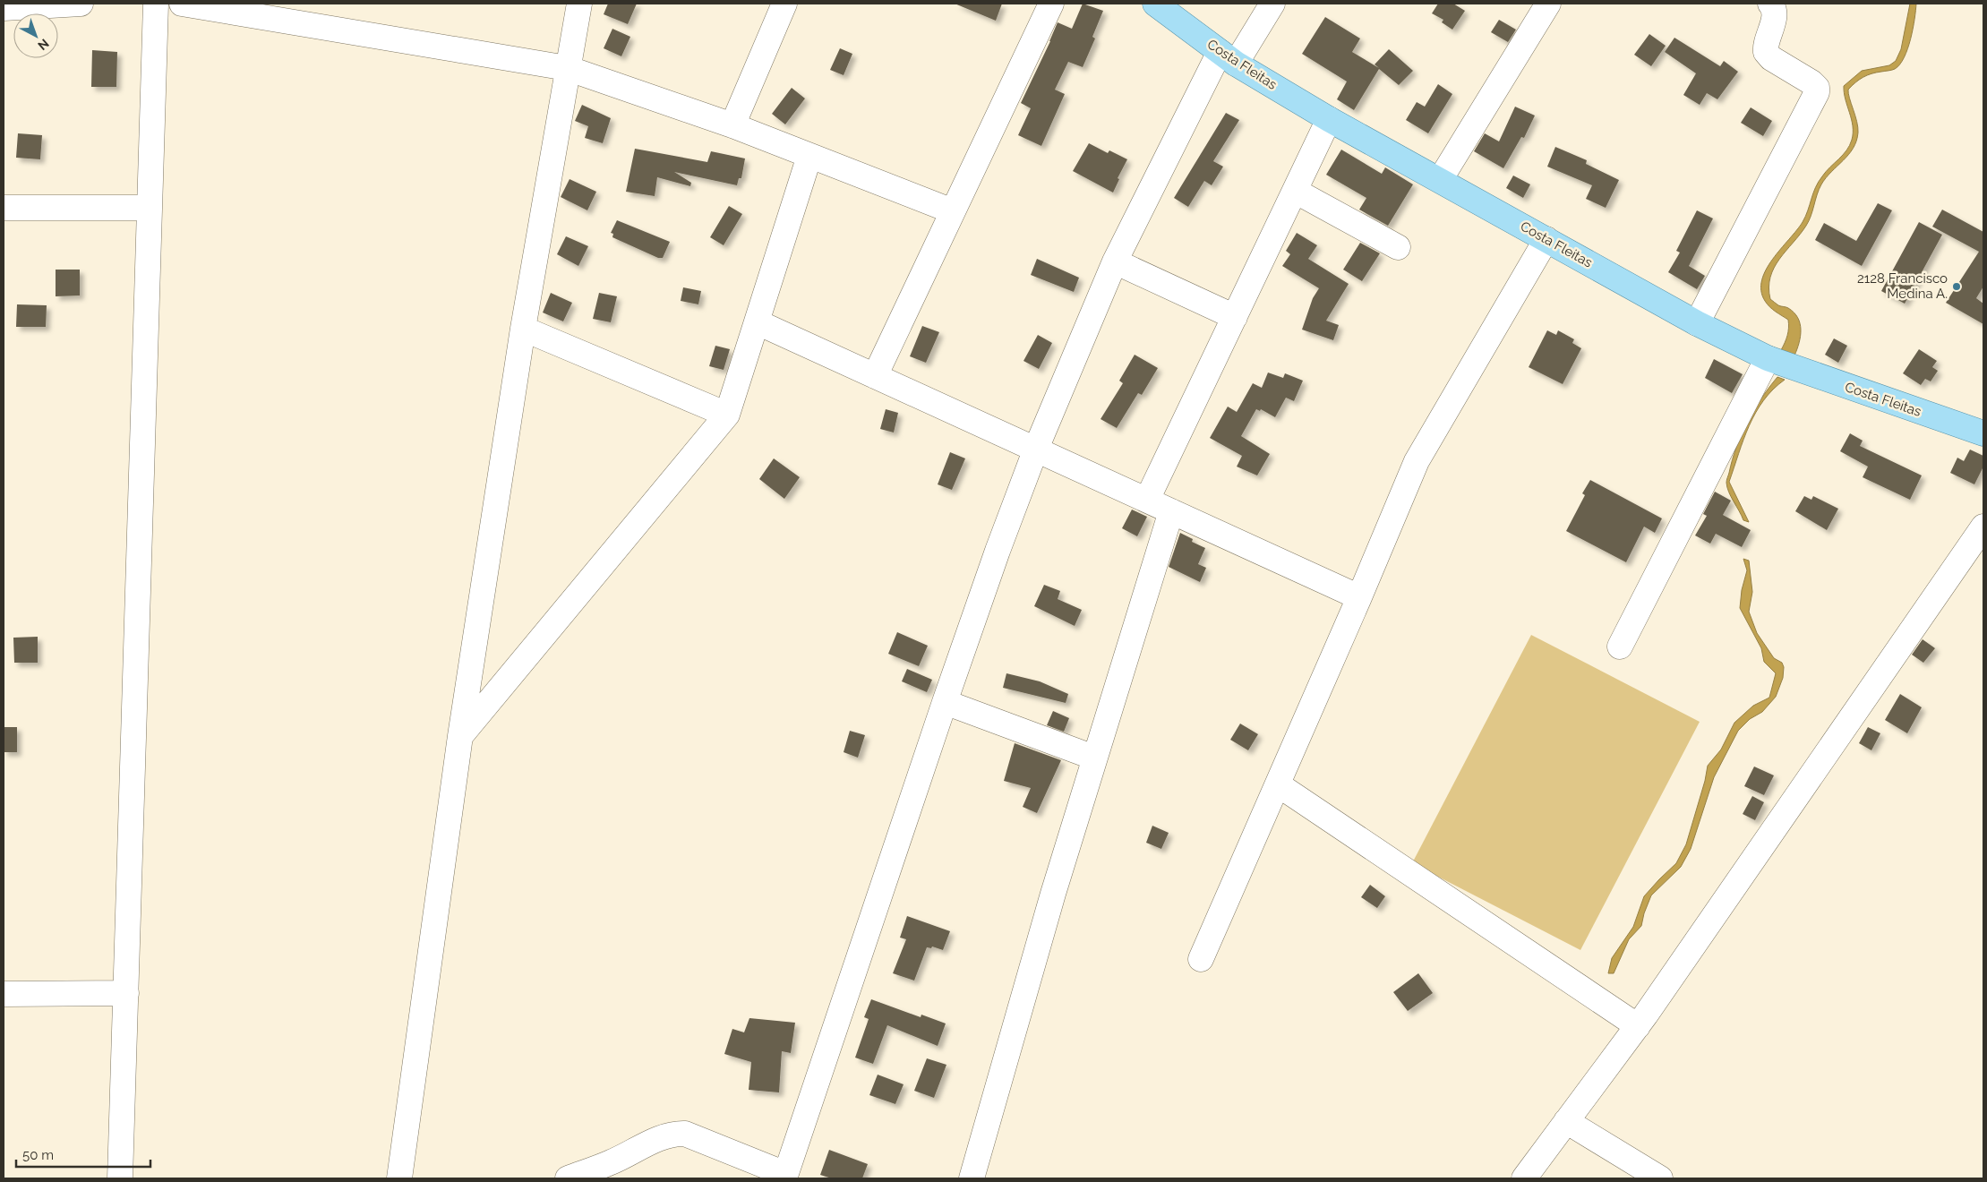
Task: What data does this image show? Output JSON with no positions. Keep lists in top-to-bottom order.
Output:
{
  "streets": {
    "main road": ["Costa Fleitas"]
  },
  "places": ["2128 Francisco Medina A."],
  "scale_bar": "50 m",
  "north": "bottom right"
}
